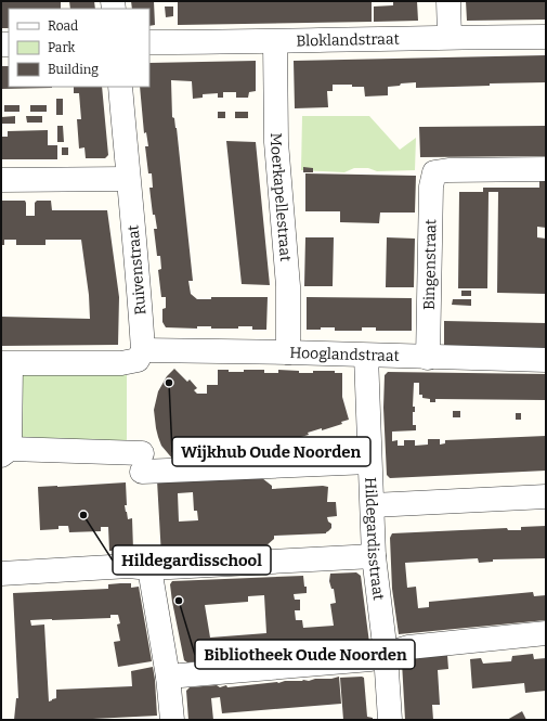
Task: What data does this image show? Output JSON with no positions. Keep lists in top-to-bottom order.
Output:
{
  "streets": {
    "street": [
      "Bloklandstraat",
      "Moerkapellestraat",
      "Bingenstraat",
      "Ruivenstraat",
      "Hooglandstraat",
      "Hildegardisstraat"
    ]
  },
  "crossings": [
    ["Bloklandstraat", "Moerkapellestraat"],
    ["Moerkapellestraat", "Hooglandstraat"],
    ["Bingenstraat", "Hooglandstraat"],
    ["Ruivenstraat", "Hooglandstraat"],
    ["Hooglandstraat", "Hildegardisstraat"]
  ],
  "places": ["Wijkhub Oude Noorden", "Hildegardisschool", "Bibliotheek Oude Noorden"],
  "legend": ["Road", "Park", "Building"]
}
